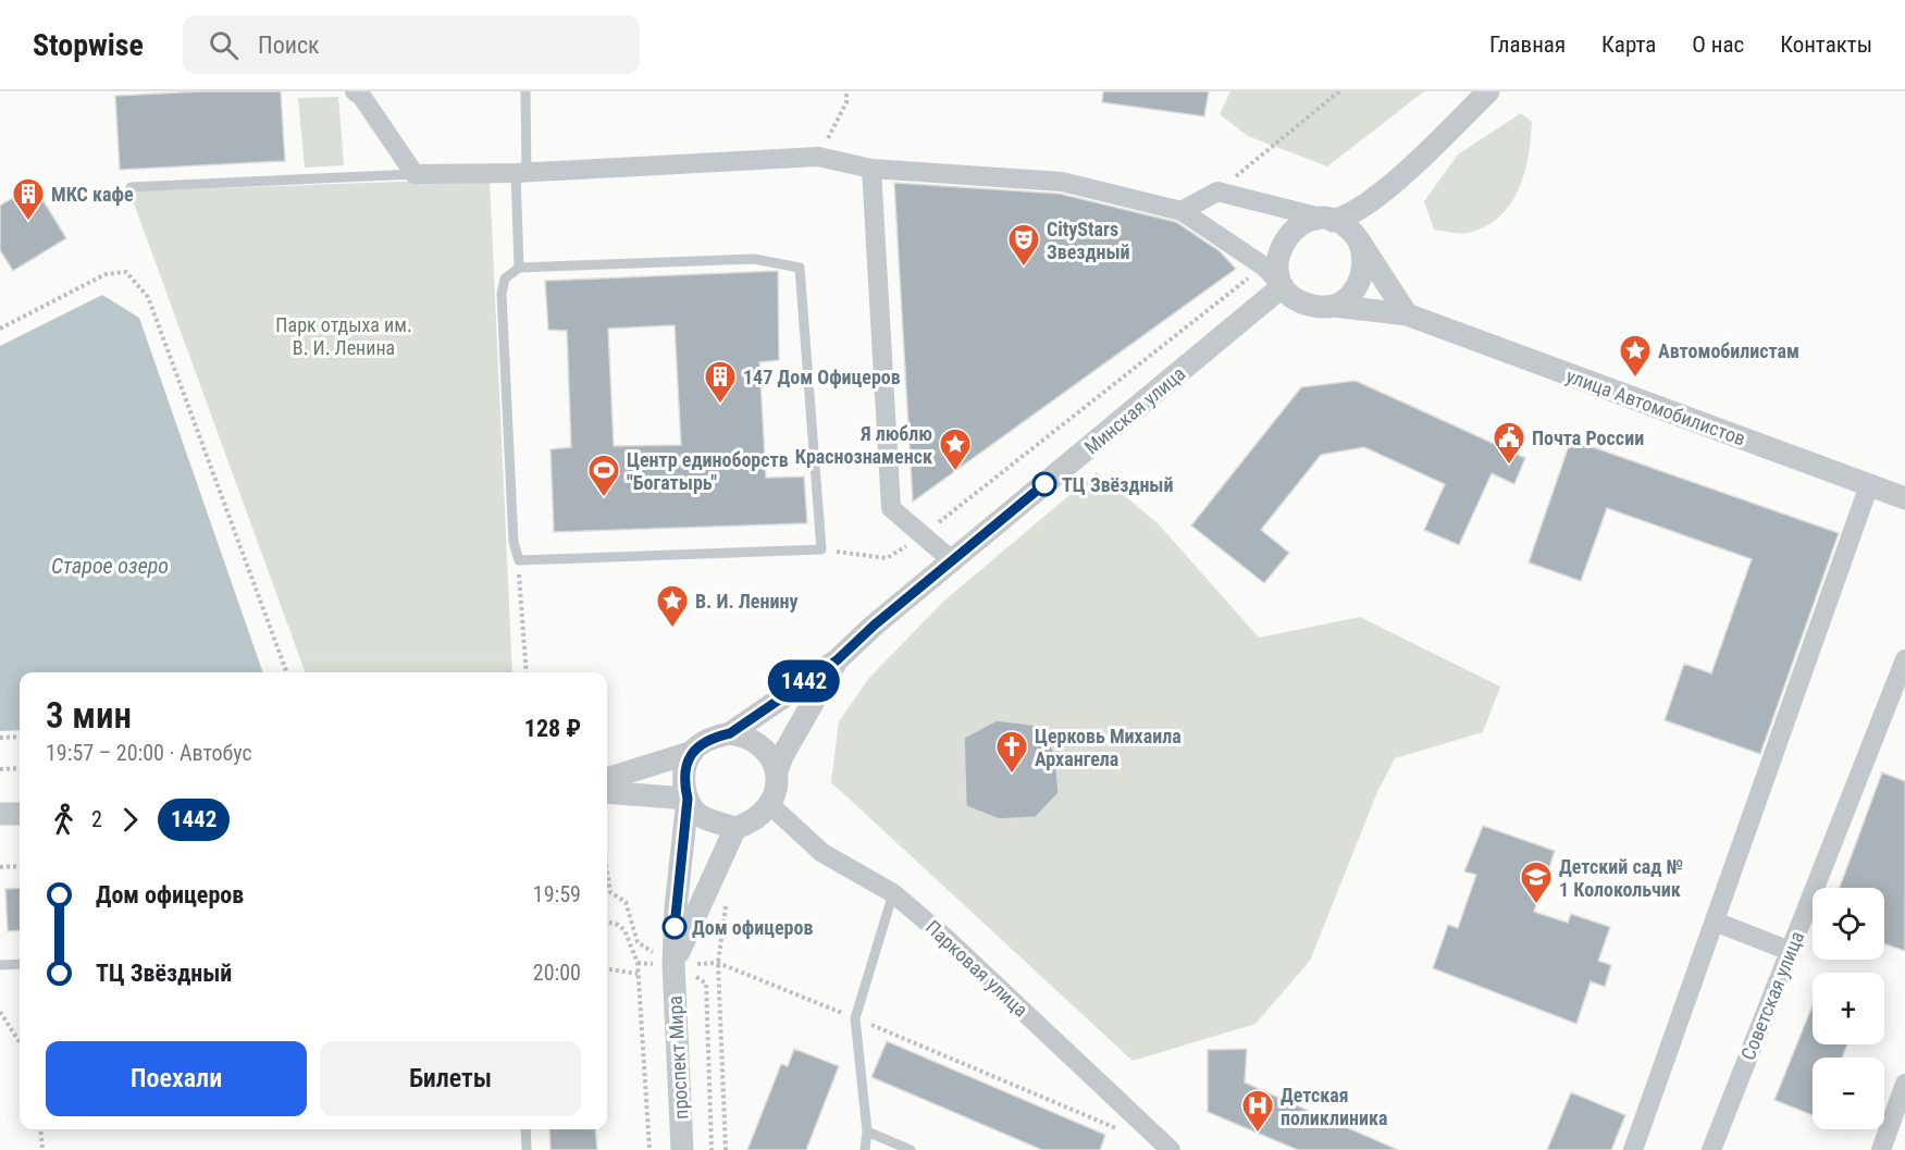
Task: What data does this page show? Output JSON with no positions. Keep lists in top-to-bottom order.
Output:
{
  "streets": {
    "street": [
      "улица Автомобилистов",
      "Минская улица",
      "Парковая улица",
      "Советская улица",
      "проспект Мира"
    ]
  },
  "crossings": [
    ["улица Автомобилистов", "Минская улица"],
    ["Минская улица", "Парковая улица"],
    ["Минская улица", "проспект Мира"],
    ["Парковая улица", "проспект Мира"]
  ],
  "water": ["Старое озеро"],
  "parks": ["Парк отдыха им. В. И. Ленина"],
  "places": {
    "building": ["МКС кафе", "147 Дом Офицеров"],
    "theatre": ["CityStars Звездный"],
    "place": ["Автомобилистам", "Я люблю Краснознаменск", "В. И. Ленину"],
    "public building": ["Почта России"],
    "other": ["ТЦ Звёздный", "Дом офицеров"],
    "sports": ["Центр единоборств \"Богатырь\""],
    "church": ["Церковь Михаила Архангела"],
    "school or university": ["Детский сад № 1 Колокольчик"],
    "hospital": ["Детская поликлиника"]
  },
  "lines": ["bus line 1442"],
  "page": {
    "header": "Stopwise",
    "search": "Поиск",
    "nav": [
      "Главная",
      "Карта",
      "О нас",
      "Контакты"
    ],
    "on_map": "1442",
    "heading": ["3 мин", "19:57 – 20:00 · Автобус", "128 ₽"],
    "legs": ["2", "1442"],
    "list": [
      {
        "name": "Дом офицеров",
        "value": "19:59"
      },
      {
        "name": "ТЦ Звёздный",
        "value": "20:00"
      }
    ],
    "map_buttons": ["+", "−"],
    "buttons": ["Поехали", "Билеты"]
  }
}
